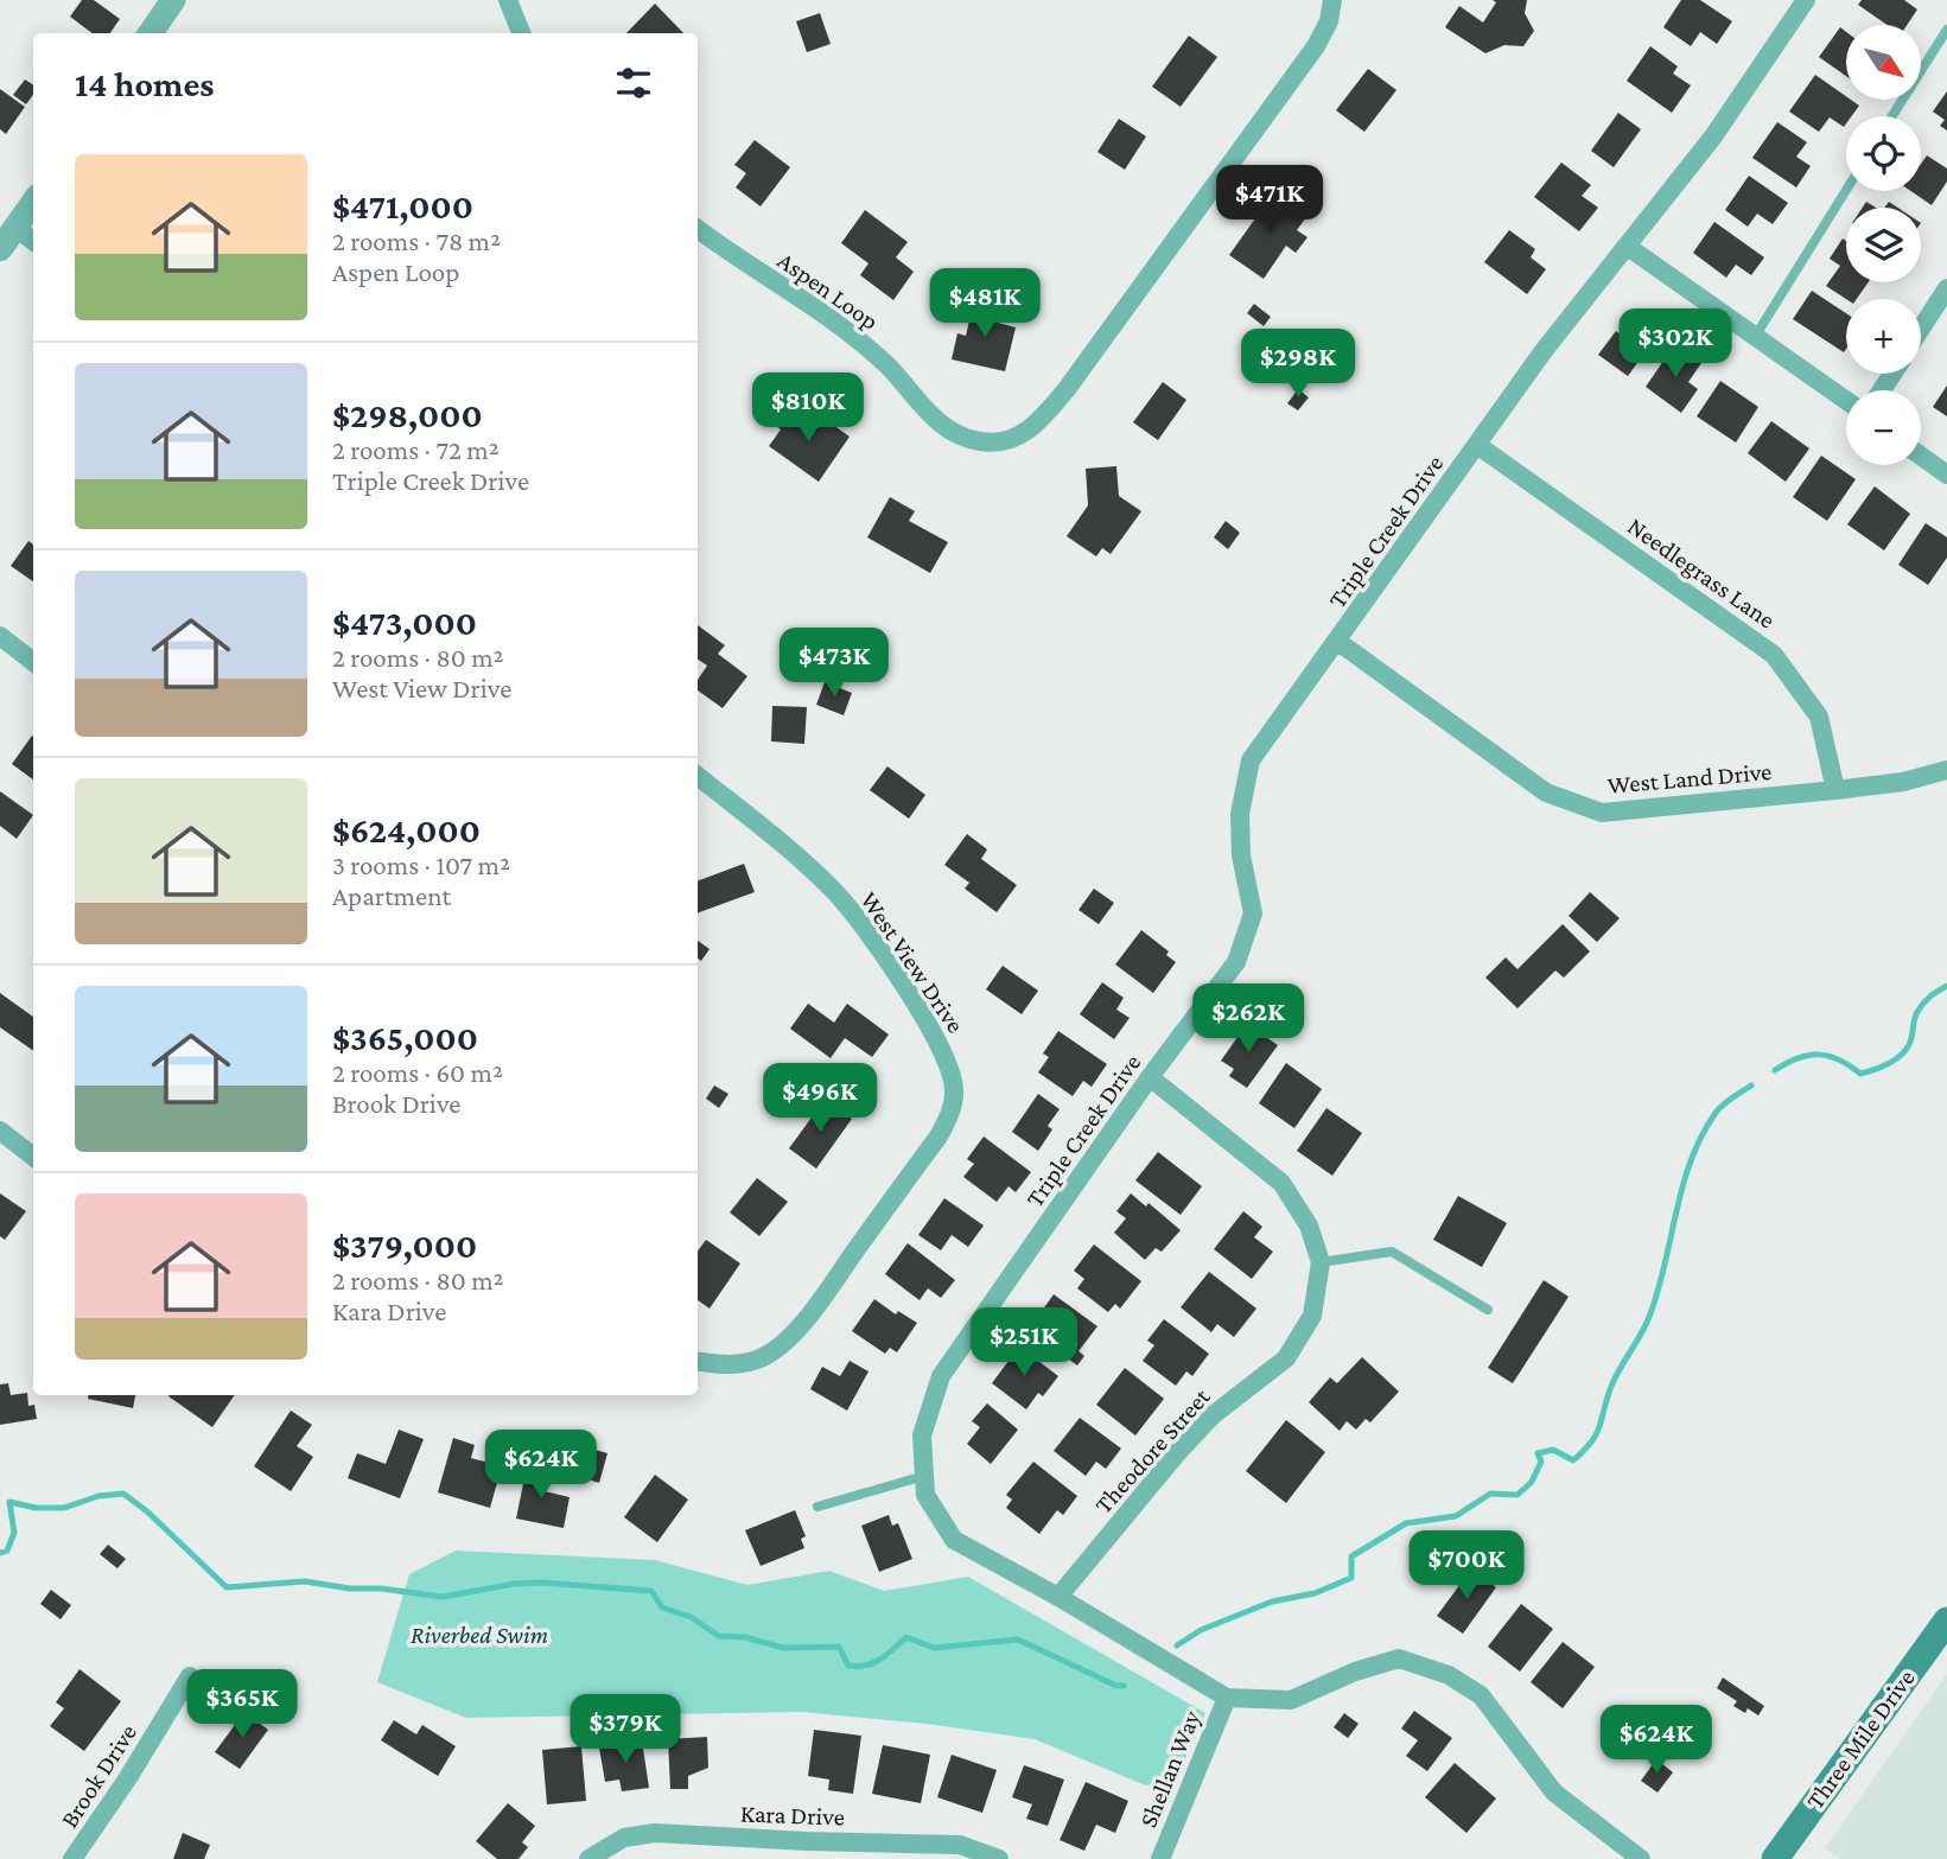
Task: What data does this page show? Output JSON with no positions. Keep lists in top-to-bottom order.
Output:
{
  "streets": {
    "main road": ["Three Mile Drive"],
    "street": [
      "Aspen Loop",
      "Triple Creek Drive",
      "Needlegrass Lane",
      "West Land Drive",
      "West View Drive",
      "Theodore Street",
      "Shellan Way",
      "Brook Drive",
      "Kara Drive"
    ]
  },
  "crossings": [
    ["Triple Creek Drive", "Needlegrass Lane"],
    ["Triple Creek Drive", "West Land Drive"],
    ["Triple Creek Drive", "Theodore Street"],
    ["Triple Creek Drive", "Shellan Way"],
    ["Needlegrass Lane", "West Land Drive"]
  ],
  "parks": ["Riverbed Swim"],
  "north": "bottom right",
  "page": {
    "map_buttons": ["+", "−"],
    "heading": "14 homes",
    "list": [
      {
        "name": "$471,000",
        "note": "2 rooms · 78 m² · Aspen Loop"
      },
      {
        "name": "$298,000",
        "note": "2 rooms · 72 m² · Triple Creek Drive"
      },
      {
        "name": "$473,000",
        "note": "2 rooms · 80 m² · West View Drive"
      },
      {
        "name": "$624,000",
        "note": "3 rooms · 107 m² · Apartment"
      },
      {
        "name": "$365,000",
        "note": "2 rooms · 60 m² · Brook Drive"
      },
      {
        "name": "$379,000",
        "note": "2 rooms · 80 m² · Kara Drive"
      }
    ],
    "price": [
      "$471K",
      "$481K",
      "$302K",
      "$298K",
      "$810K",
      "$473K",
      "$262K",
      "$496K",
      "$251K",
      "$624K",
      "$700K",
      "$365K",
      "$379K",
      "$624K"
    ]
  }
}
